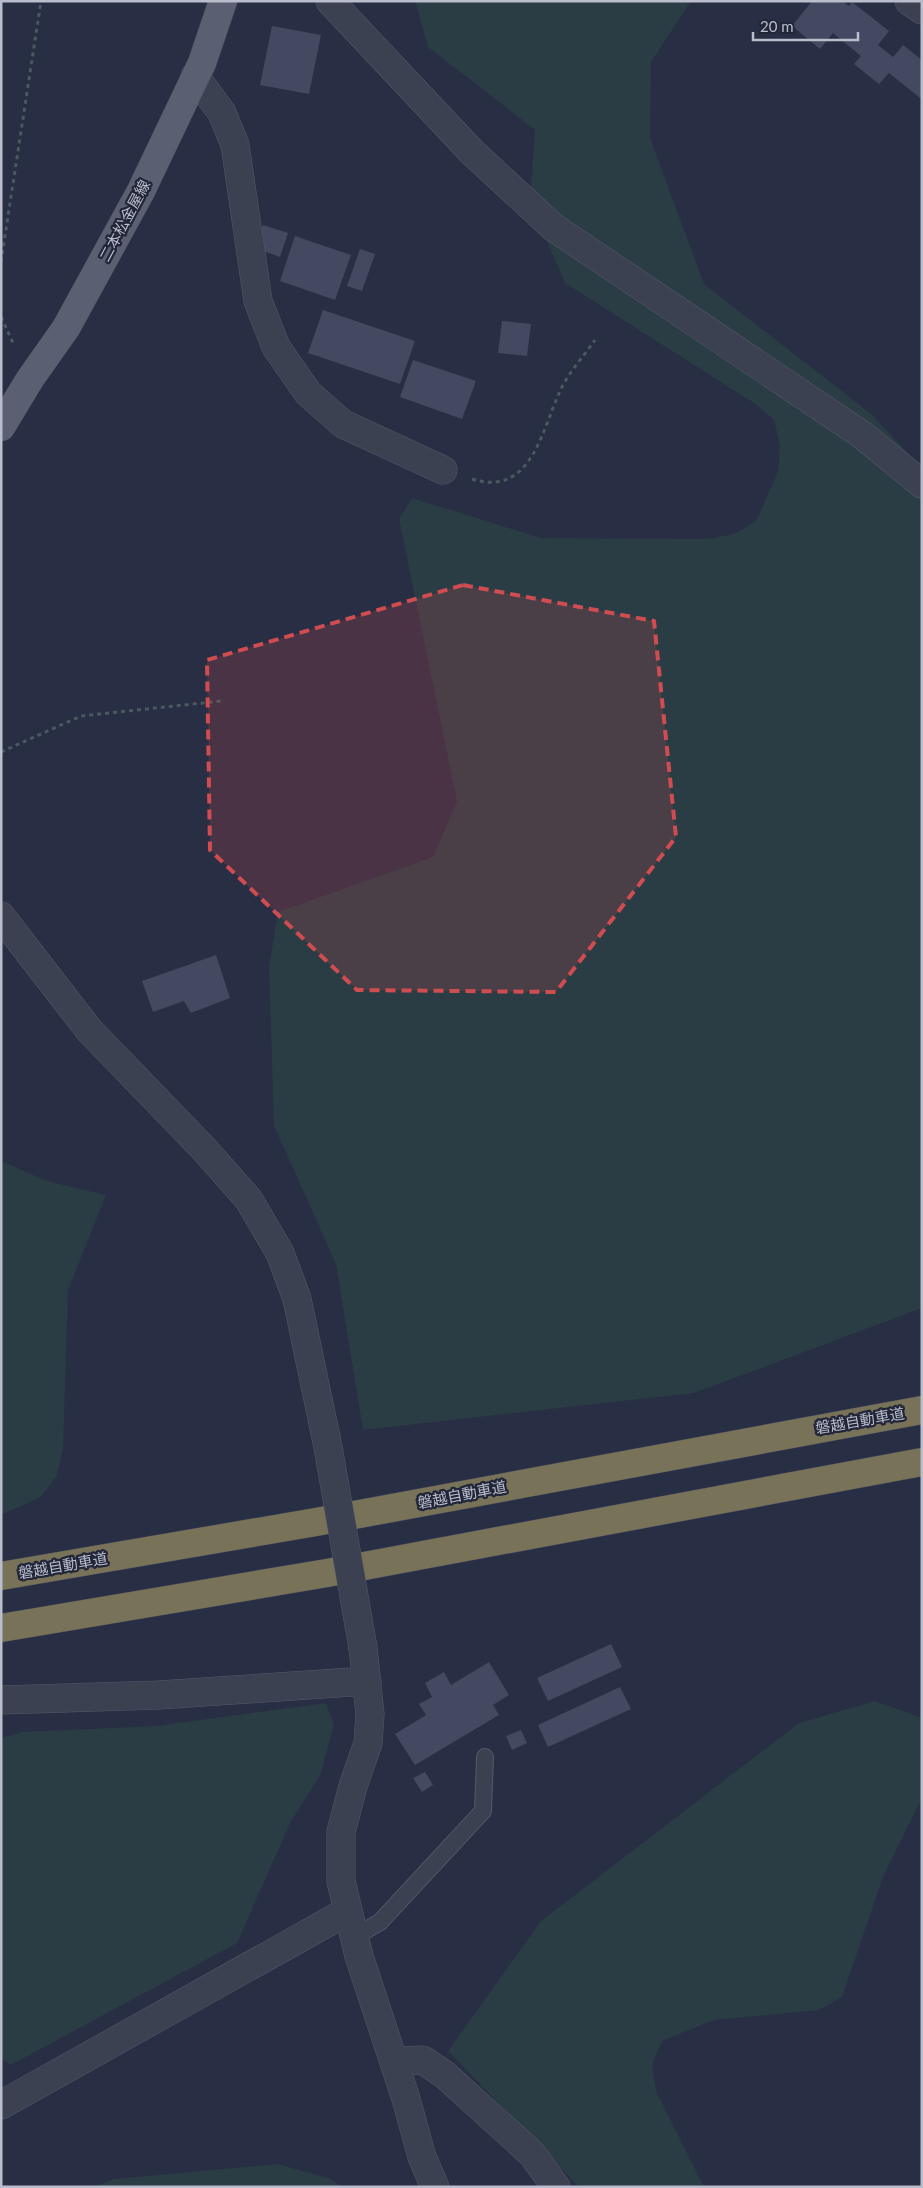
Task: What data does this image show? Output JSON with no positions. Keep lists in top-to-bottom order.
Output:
{
  "streets": {
    "highway": ["磐越自動車道"],
    "main road": ["二本松金屋線"]
  },
  "scale_bar": "20 m"
}
